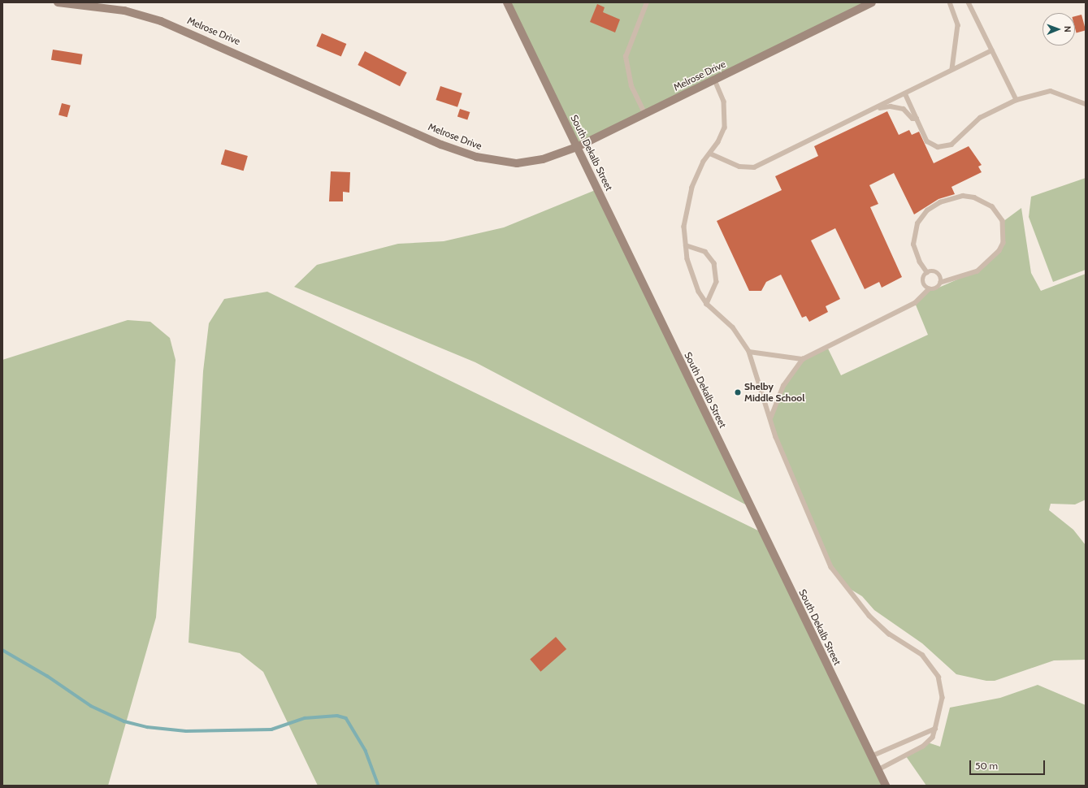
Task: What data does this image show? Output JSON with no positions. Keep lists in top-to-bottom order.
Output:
{
  "streets": {
    "street": ["Melrose Drive", "South Dekalb Street"]
  },
  "crossings": [
    ["Melrose Drive", "South Dekalb Street"]
  ],
  "places": ["Shelby Middle School"],
  "scale_bar": "50 m",
  "north": "right"
}
